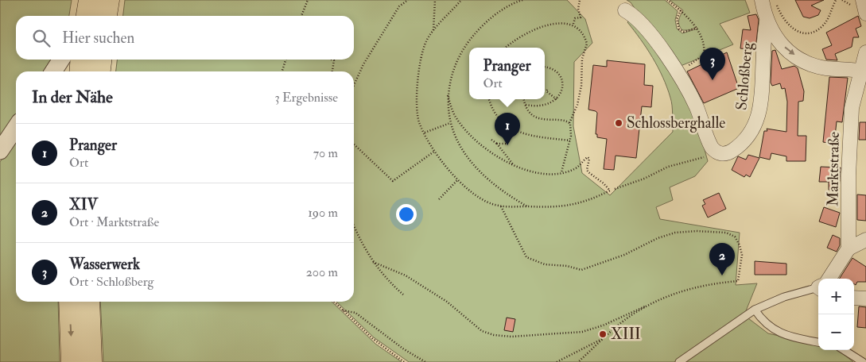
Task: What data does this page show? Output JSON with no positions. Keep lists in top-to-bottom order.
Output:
{
  "streets": {
    "street": ["Schloßberg", "Marktstraße"]
  },
  "places": ["Schlossberghalle", "XIII"],
  "page": {
    "search": "Hier suchen",
    "popup": ["Pranger", "Ort"],
    "pins": ["3", "1", "2"],
    "heading": ["In der Nähe", "3 Ergebnisse"],
    "list": [
      {
        "mark": "1",
        "name": "Pranger",
        "note": "Ort",
        "value": "70 m"
      },
      {
        "mark": "2",
        "name": "XIV",
        "note": "Ort · Marktstraße",
        "value": "190 m"
      },
      {
        "mark": "3",
        "name": "Wasserwerk",
        "note": "Ort · Schloßberg",
        "value": "200 m"
      }
    ],
    "map_buttons": ["+", "−"]
  }
}
